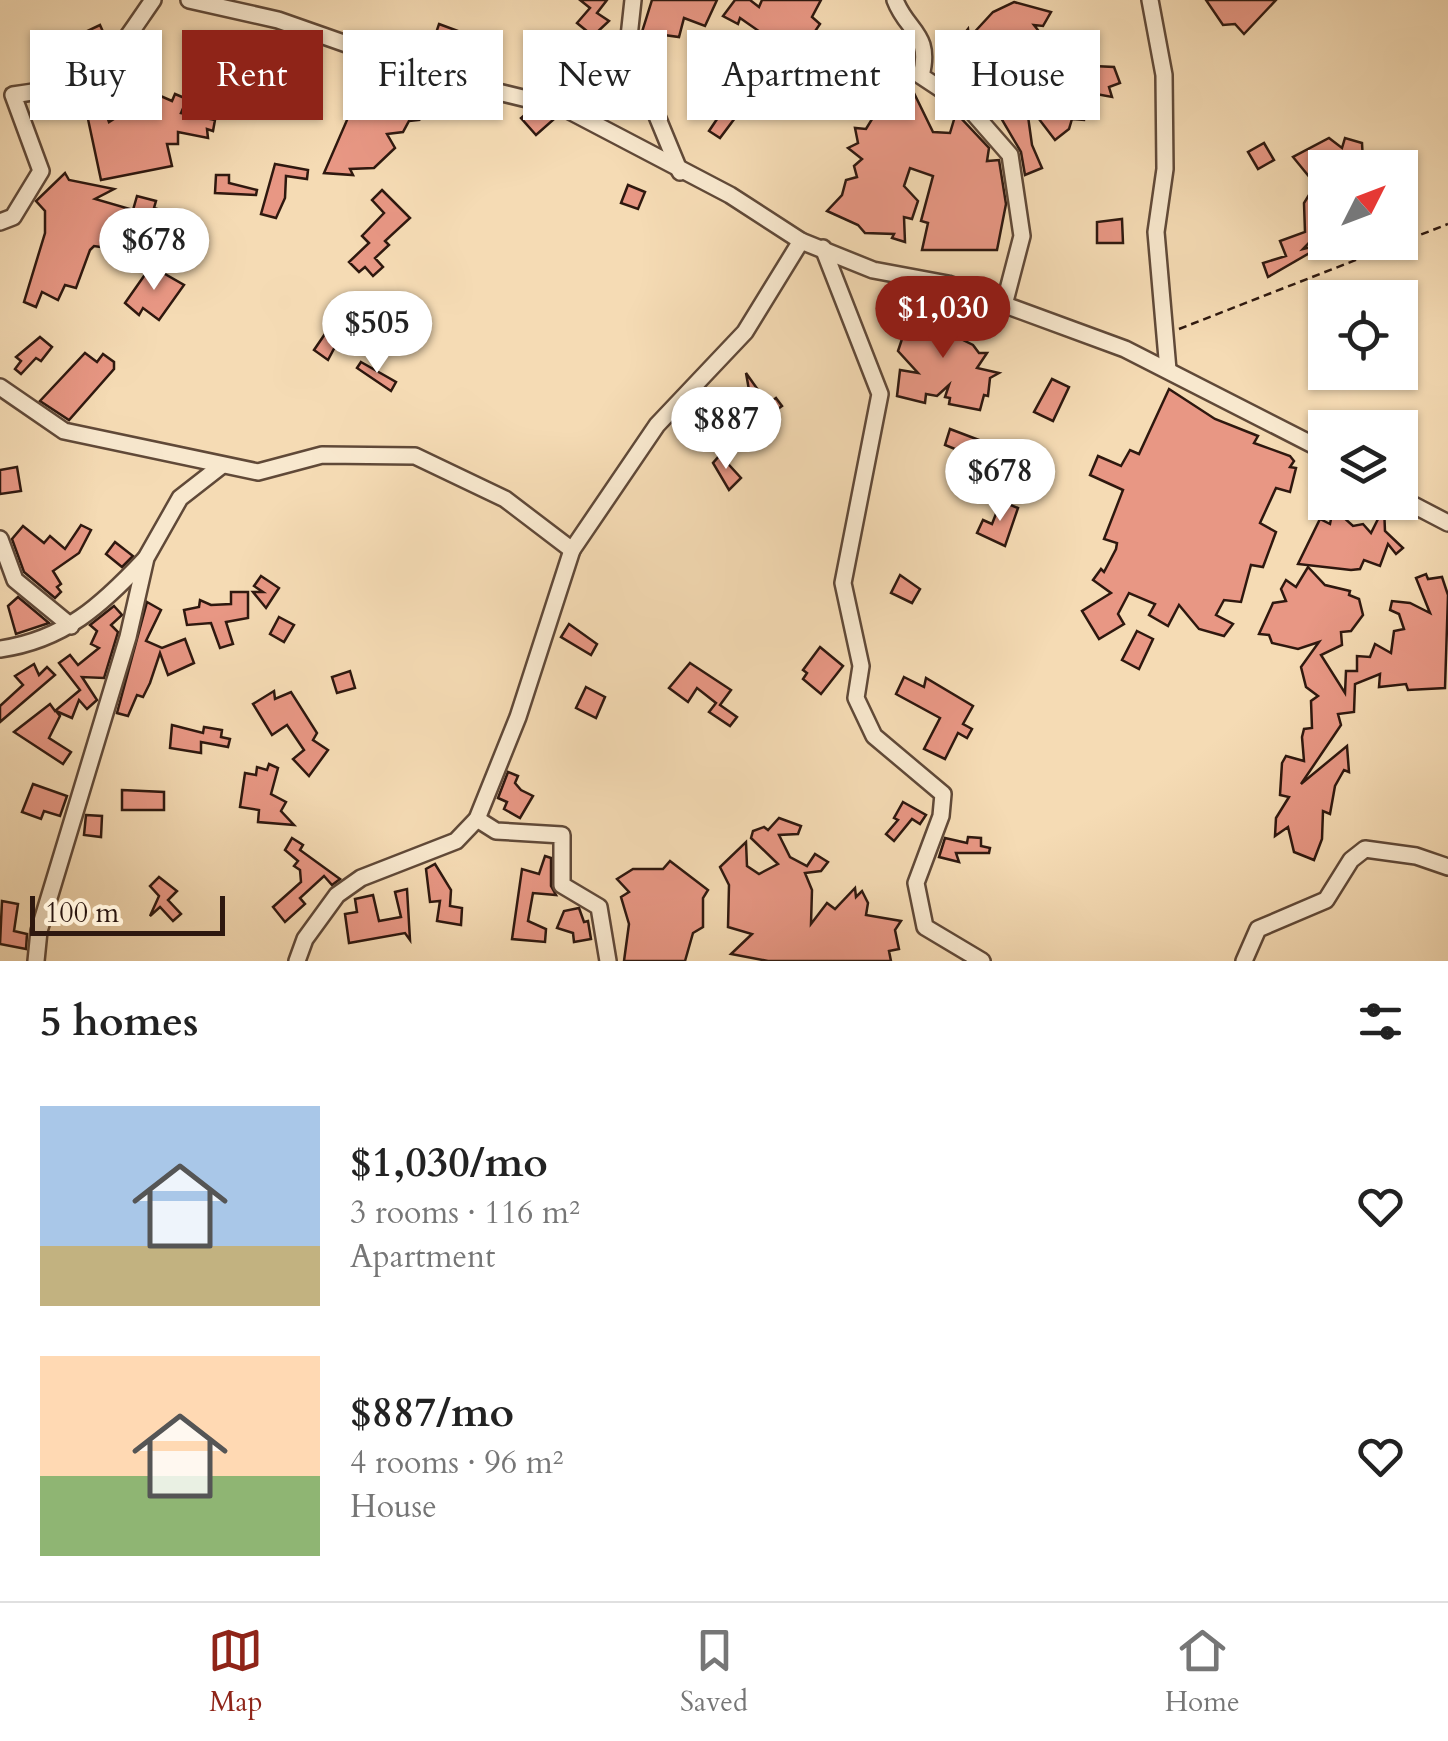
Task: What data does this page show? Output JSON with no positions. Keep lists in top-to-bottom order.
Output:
{
  "scale_bar": "100 m",
  "north": "top right",
  "page": {
    "chip": [
      "Buy",
      "Rent",
      "Filters",
      "New",
      "Apartment",
      "House"
    ],
    "price": [
      "$678",
      "$1,030",
      "$505",
      "$887",
      "$678"
    ],
    "scale": "100 m",
    "heading": "5 homes",
    "list": [
      {
        "name": "$1,030/mo",
        "note": "3 rooms · 116 m² · Apartment"
      },
      {
        "name": "$887/mo",
        "note": "4 rooms · 96 m² · House"
      }
    ],
    "tabs": ["Map", "Saved", "Home"]
  }
}
